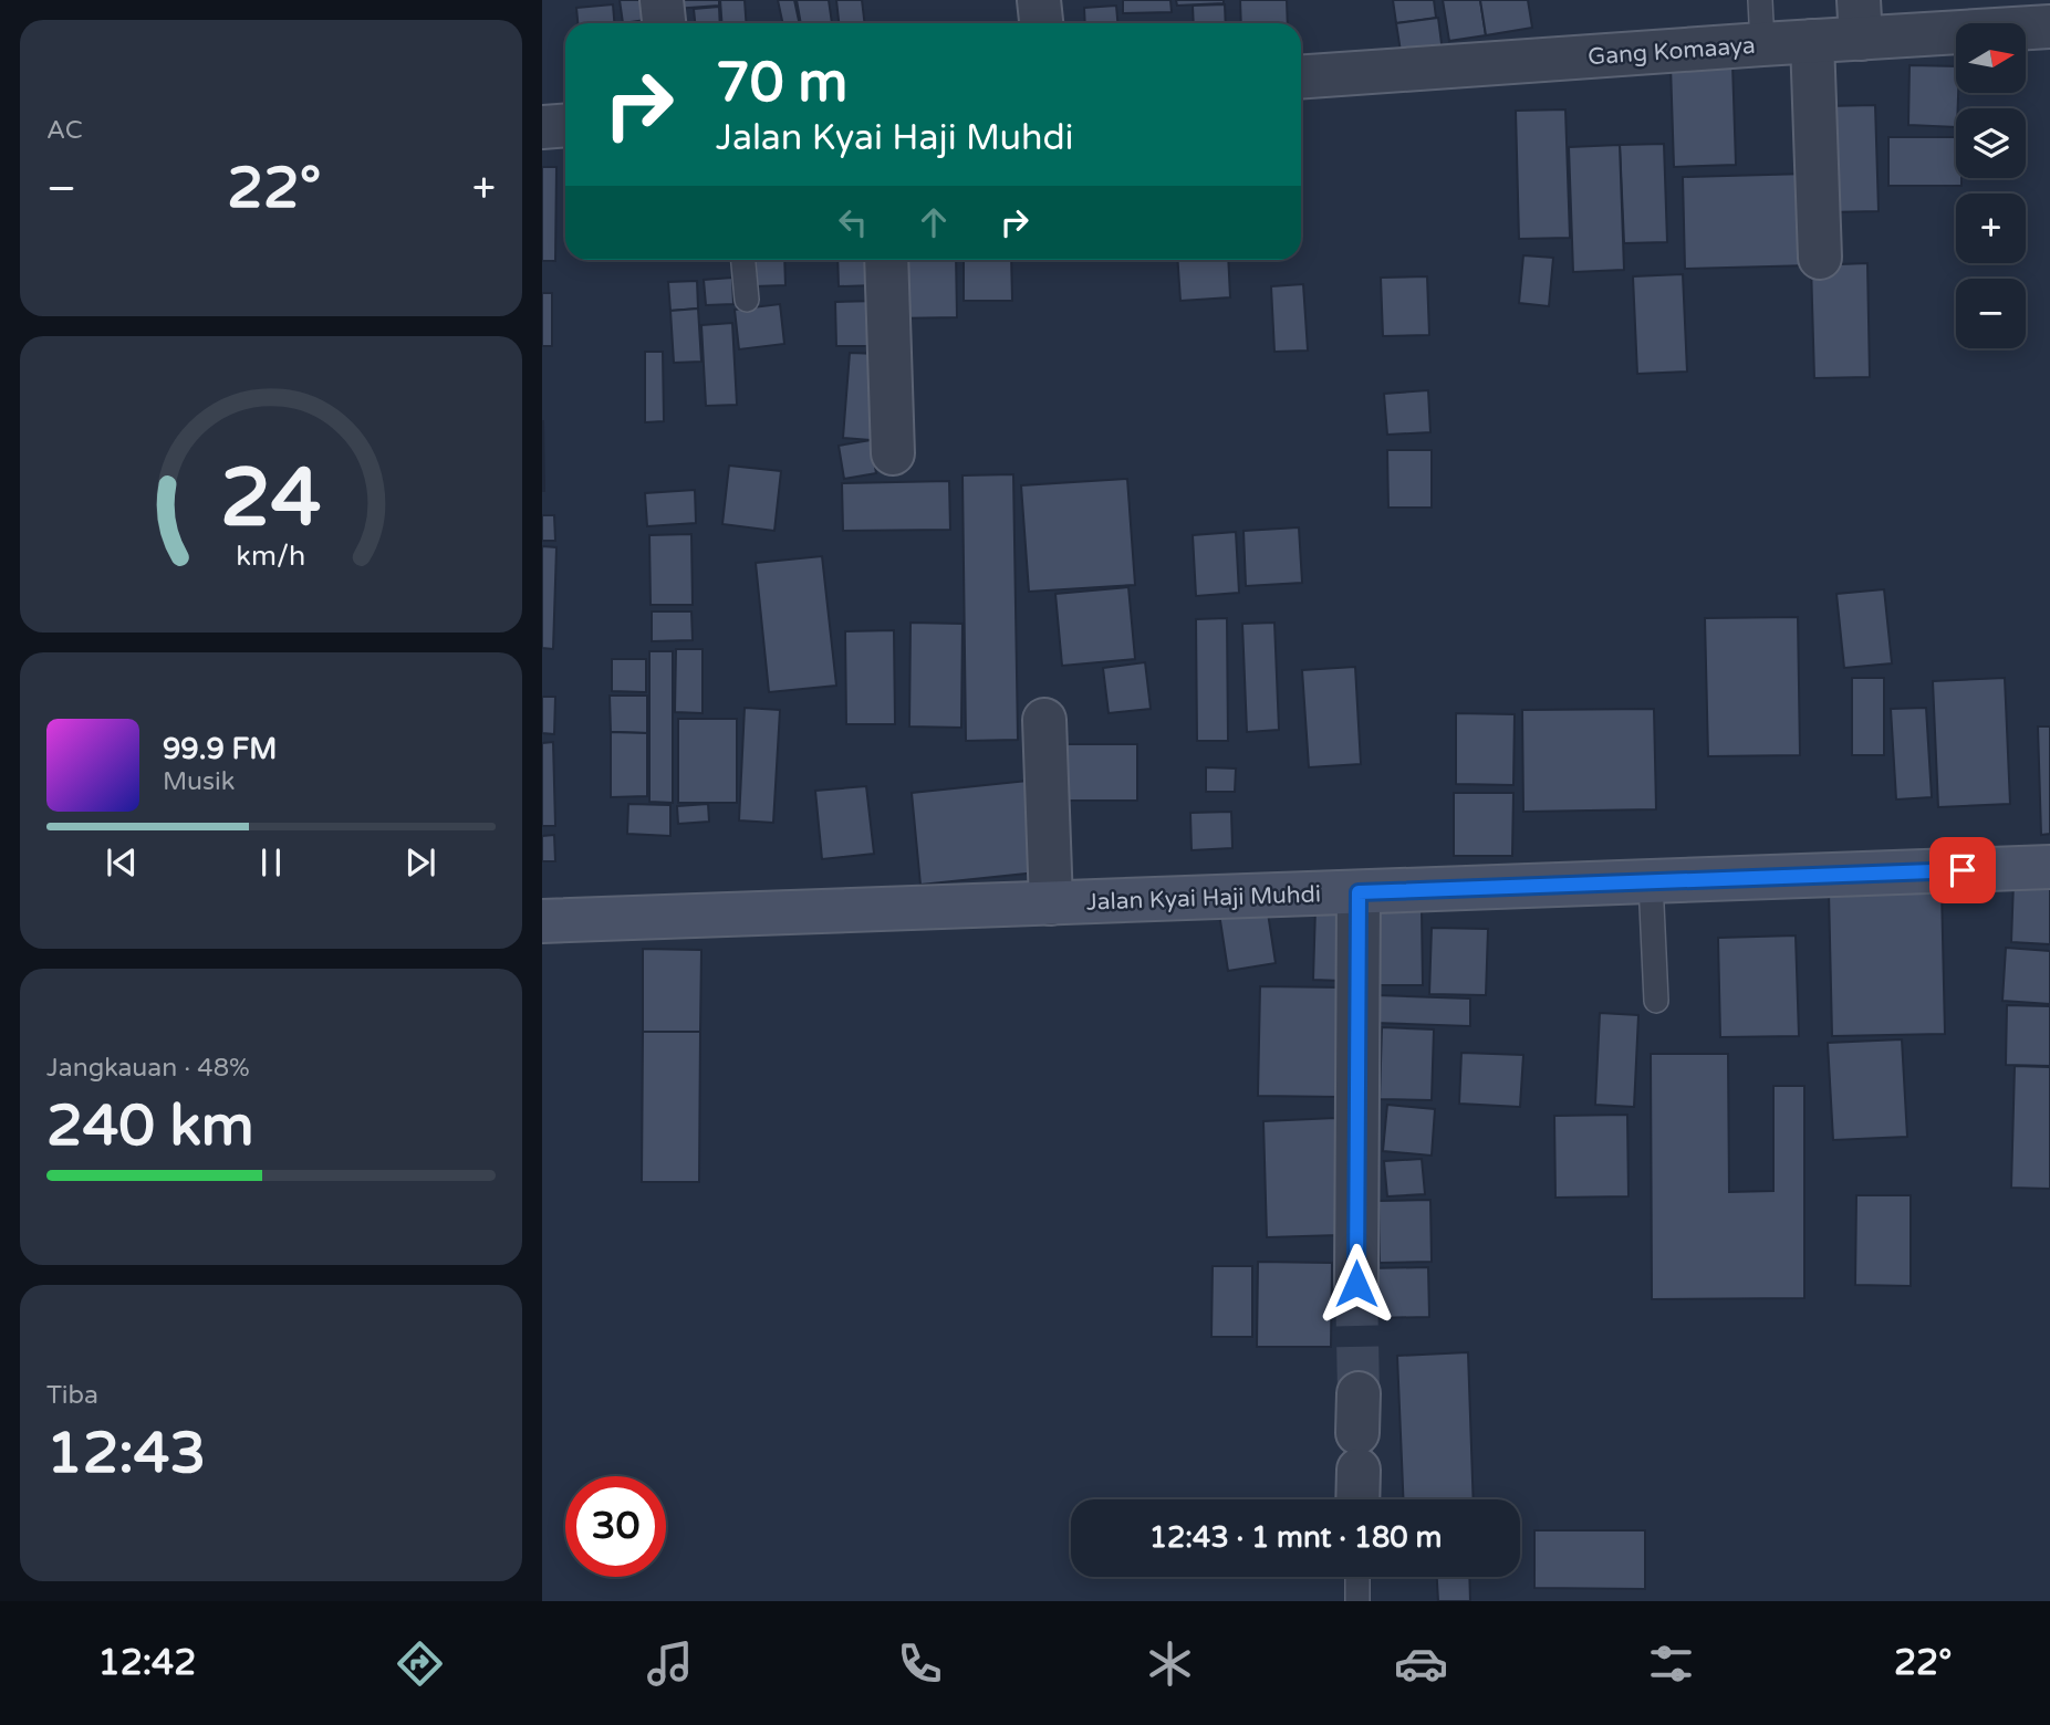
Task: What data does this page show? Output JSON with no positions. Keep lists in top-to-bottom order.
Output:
{
  "streets": {
    "street": ["Gang Komaaya", "Jalan Kyai Haji Muhdi"]
  },
  "north": "right",
  "page": {
    "tile": [
      "AC",
      ["Jangkauan · 48%", "240 km"],
      ["Tiba", "12:43"]
    ],
    "map_buttons": ["+", "−"],
    "turn": ["70 m", "Jalan Kyai Haji Muhdi"],
    "heat": ["−", "22°", "+"],
    "song": ["99.9 FM", "Musik"],
    "limit": "30",
    "trip": "12:43 · 1 mnt · 180 m",
    "tabs": ["12:42", "22°"],
    "gauge": ["24", "km/h"]
  }
}
